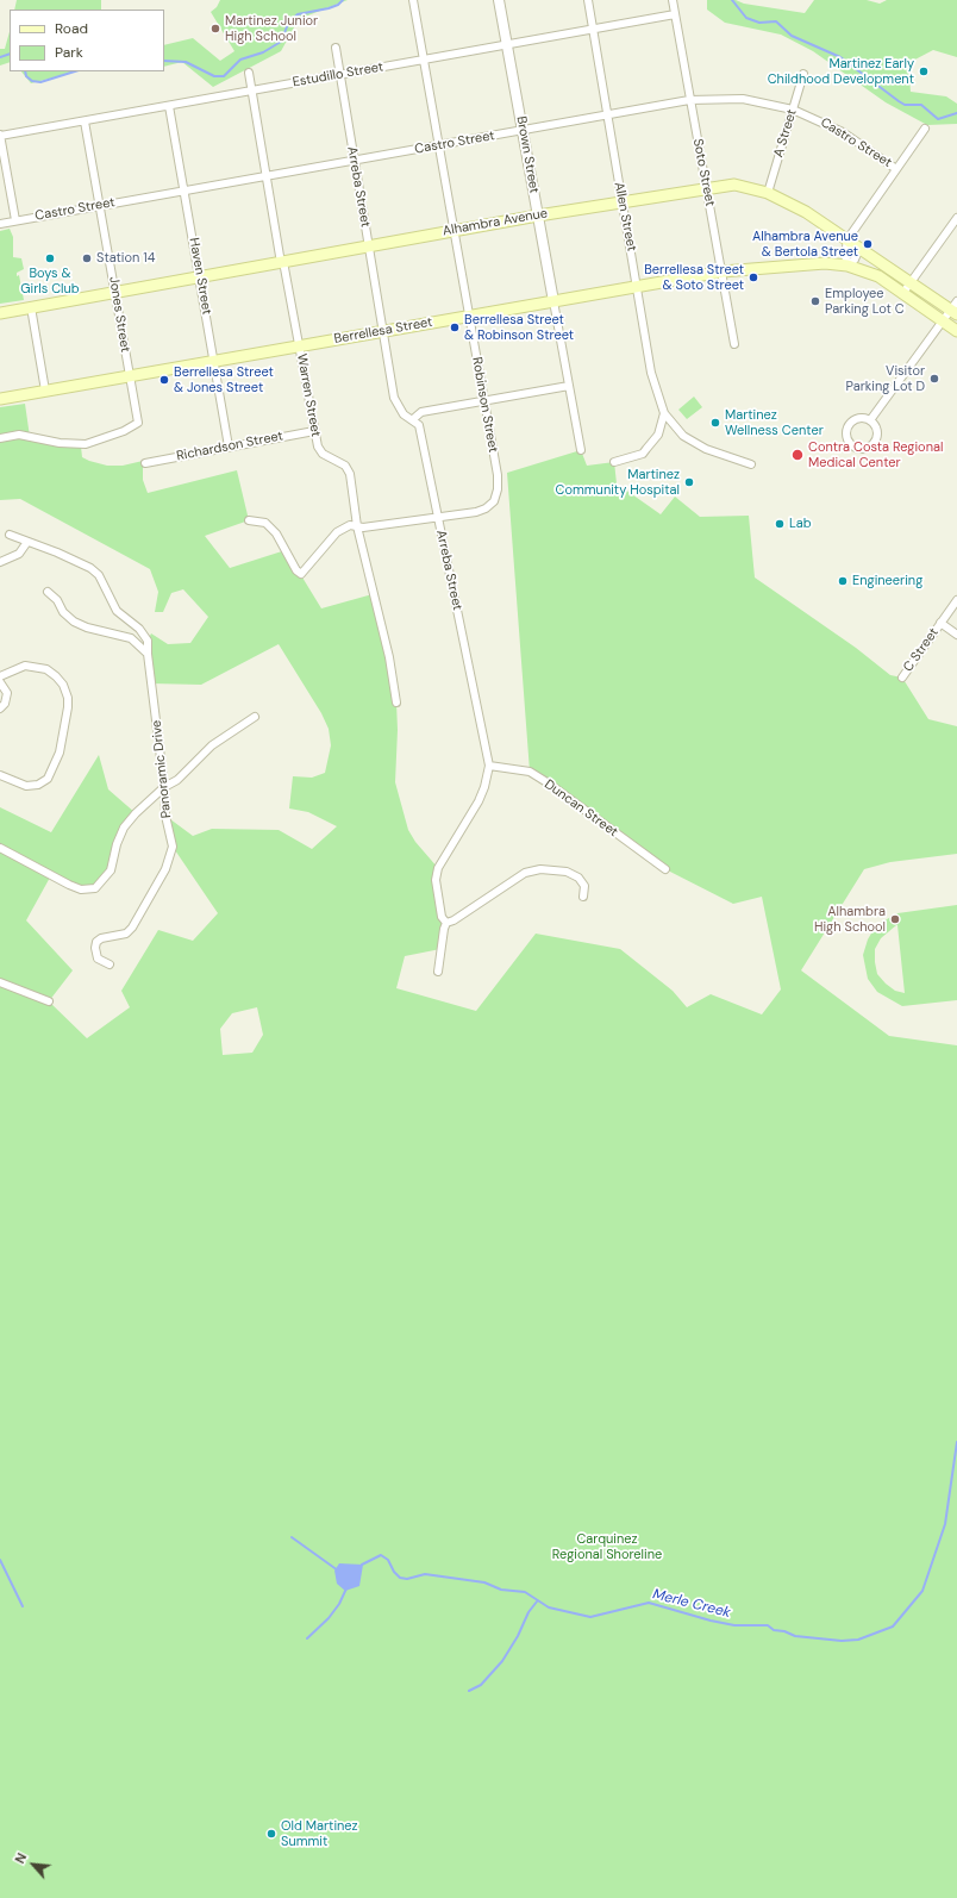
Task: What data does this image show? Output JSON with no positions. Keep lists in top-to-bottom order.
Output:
{
  "streets": {
    "main road": ["Alhambra Avenue", "Berrellesa Street"],
    "street": [
      "Estudillo Street",
      "A Street",
      "Castro Street",
      "Brown Street",
      "Soto Street",
      "Arreba Street",
      "Allen Street",
      "Haven Street",
      "Jones Street",
      "Warren Street",
      "Robinson Street",
      "Richardson Street",
      "C Street",
      "Panoramic Drive",
      "Duncan Street"
    ]
  },
  "crossings": [
    ["Estudillo Street", "Brown Street"],
    ["Estudillo Street", "Soto Street"],
    ["Estudillo Street", "Arreba Street"],
    ["Estudillo Street", "Allen Street"],
    ["Estudillo Street", "Haven Street"],
    ["Estudillo Street", "Jones Street"],
    ["Estudillo Street", "Warren Street"],
    ["Estudillo Street", "Robinson Street"],
    ["A Street", "Castro Street"],
    ["A Street", "Alhambra Avenue"],
    ["Castro Street", "Brown Street"],
    ["Castro Street", "Soto Street"],
    ["Castro Street", "Arreba Street"],
    ["Castro Street", "Allen Street"],
    ["Castro Street", "Haven Street"],
    ["Castro Street", "Jones Street"],
    ["Castro Street", "Warren Street"],
    ["Castro Street", "Robinson Street"],
    ["Brown Street", "Alhambra Avenue"],
    ["Brown Street", "Berrellesa Street"],
    ["Soto Street", "Alhambra Avenue"],
    ["Soto Street", "Berrellesa Street"],
    ["Arreba Street", "Alhambra Avenue"],
    ["Arreba Street", "Berrellesa Street"],
    ["Arreba Street", "Robinson Street"],
    ["Arreba Street", "Duncan Street"],
    ["Allen Street", "Alhambra Avenue"],
    ["Allen Street", "Berrellesa Street"],
    ["Alhambra Avenue", "Haven Street"],
    ["Alhambra Avenue", "Jones Street"],
    ["Alhambra Avenue", "Warren Street"],
    ["Alhambra Avenue", "Robinson Street"],
    ["Haven Street", "Berrellesa Street"],
    ["Haven Street", "Richardson Street"],
    ["Jones Street", "Berrellesa Street"],
    ["Berrellesa Street", "Warren Street"],
    ["Berrellesa Street", "Robinson Street"],
    ["Warren Street", "Robinson Street"],
    ["Warren Street", "Richardson Street"]
  ],
  "water": ["Merle Creek"],
  "parks": ["Carquinez Regional Shoreline"],
  "places": [
    "Martinez Junior High School",
    "Martinez Early Childhood Development",
    "Alhambra Avenue & Bertola Street",
    "Boys & Girls Club",
    "Station 14",
    "Berrellesa Street & Soto Street",
    "Employee Parking Lot C",
    "Berrellesa Street & Robinson Street",
    "Visitor Parking Lot D",
    "Berrellesa Street & Jones Street",
    "Martinez Wellness Center",
    "Contra Costa Regional Medical Center",
    "Martinez Community Hospital",
    "Lab",
    "Engineering",
    "Alhambra High School",
    "Old Martinez Summit"
  ],
  "legend": ["Road", "Park"],
  "north": "top left"
}
